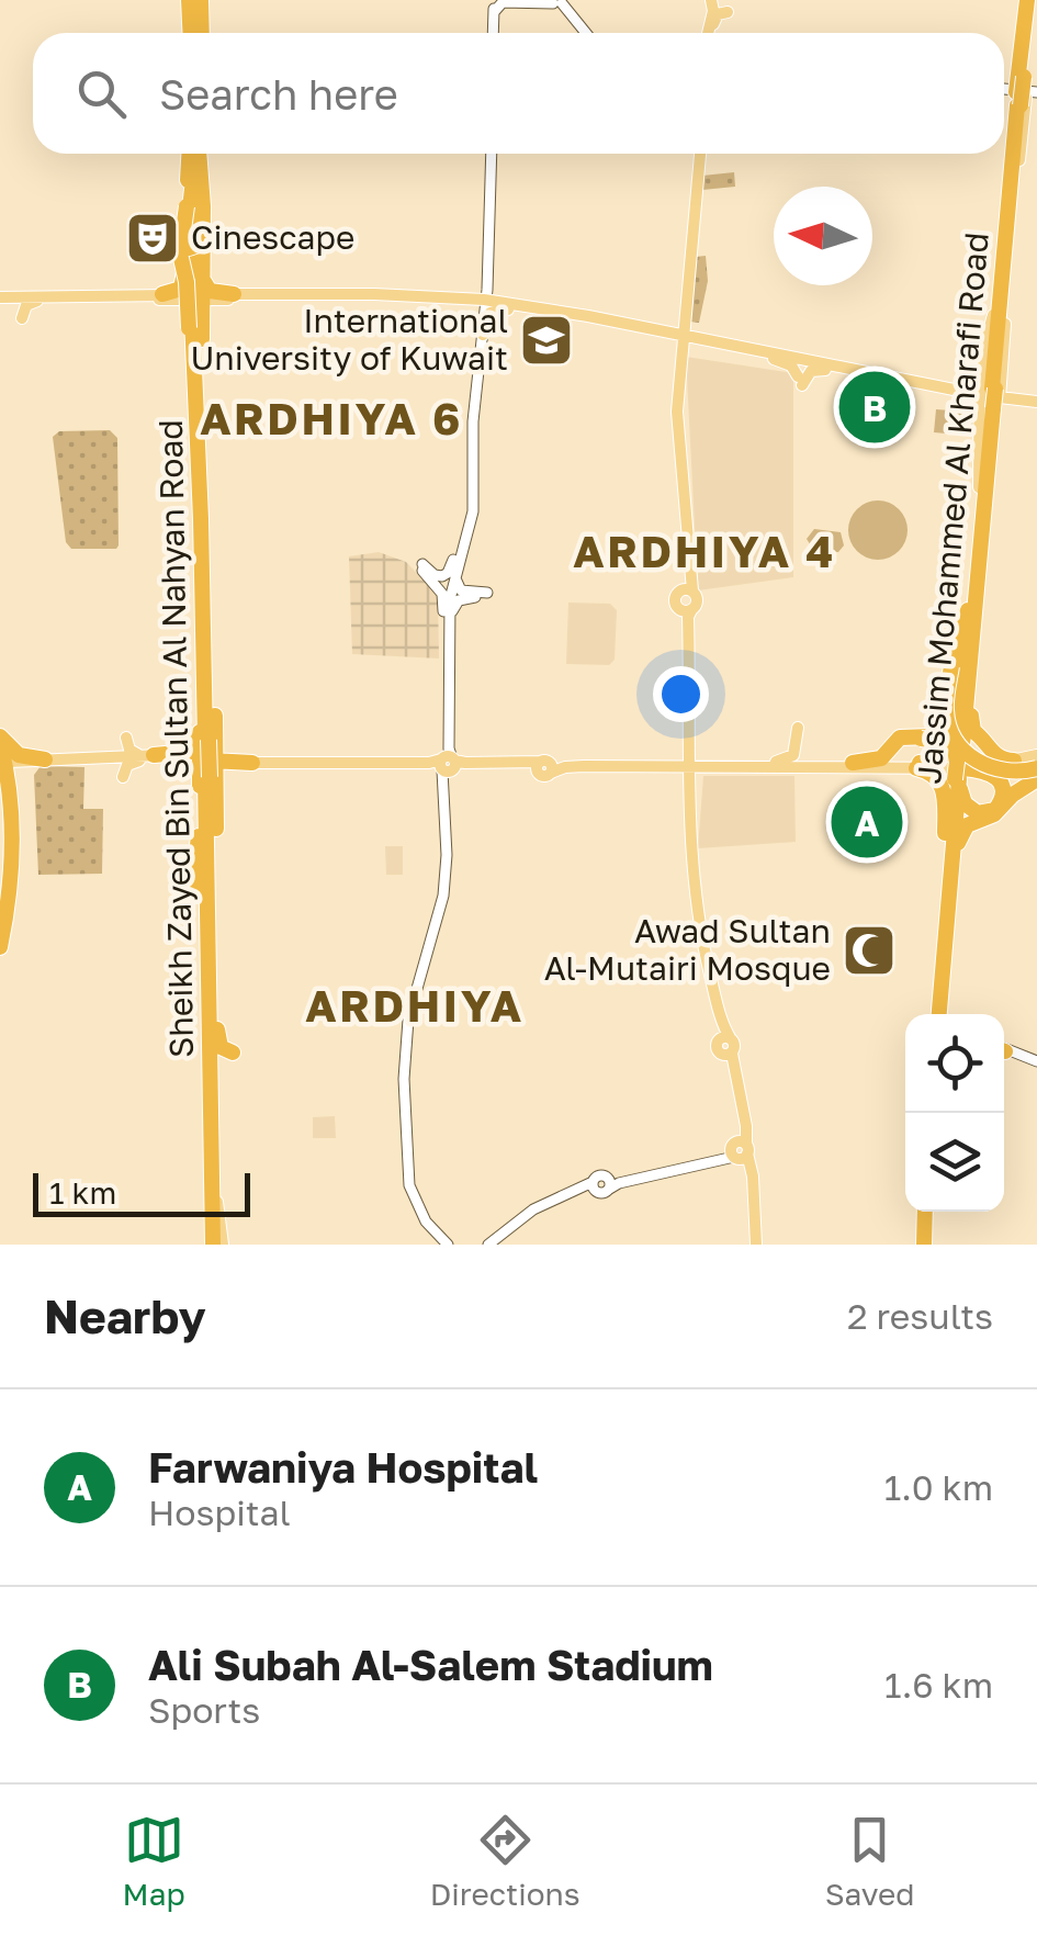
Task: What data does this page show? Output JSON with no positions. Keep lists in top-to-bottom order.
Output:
{
  "streets": {
    "highway": ["Jassim Mohammed Al Kharafi Road", "Sheikh Zayed Bin Sultan Al Nahyan Road"]
  },
  "districts": ["ARDHIYA 6", "ARDHIYA 4", "ARDHIYA"],
  "places": {
    "theatre": ["Cinescape"],
    "school or university": ["International University of Kuwait"],
    "mosque": ["Awad Sultan Al-Mutairi Mosque"]
  },
  "scale_bar": "1 km",
  "north": "left",
  "page": {
    "search": "Search here",
    "pins": ["B", "A"],
    "scale": "1 km",
    "heading": ["Nearby", "2 results"],
    "list": [
      {
        "mark": "A",
        "name": "Farwaniya Hospital",
        "note": "Hospital",
        "value": "1.0 km"
      },
      {
        "mark": "B",
        "name": "Ali Subah Al-Salem Stadium",
        "note": "Sports",
        "value": "1.6 km"
      }
    ],
    "nav": ["Map", "Directions", "Saved"]
  }
}
